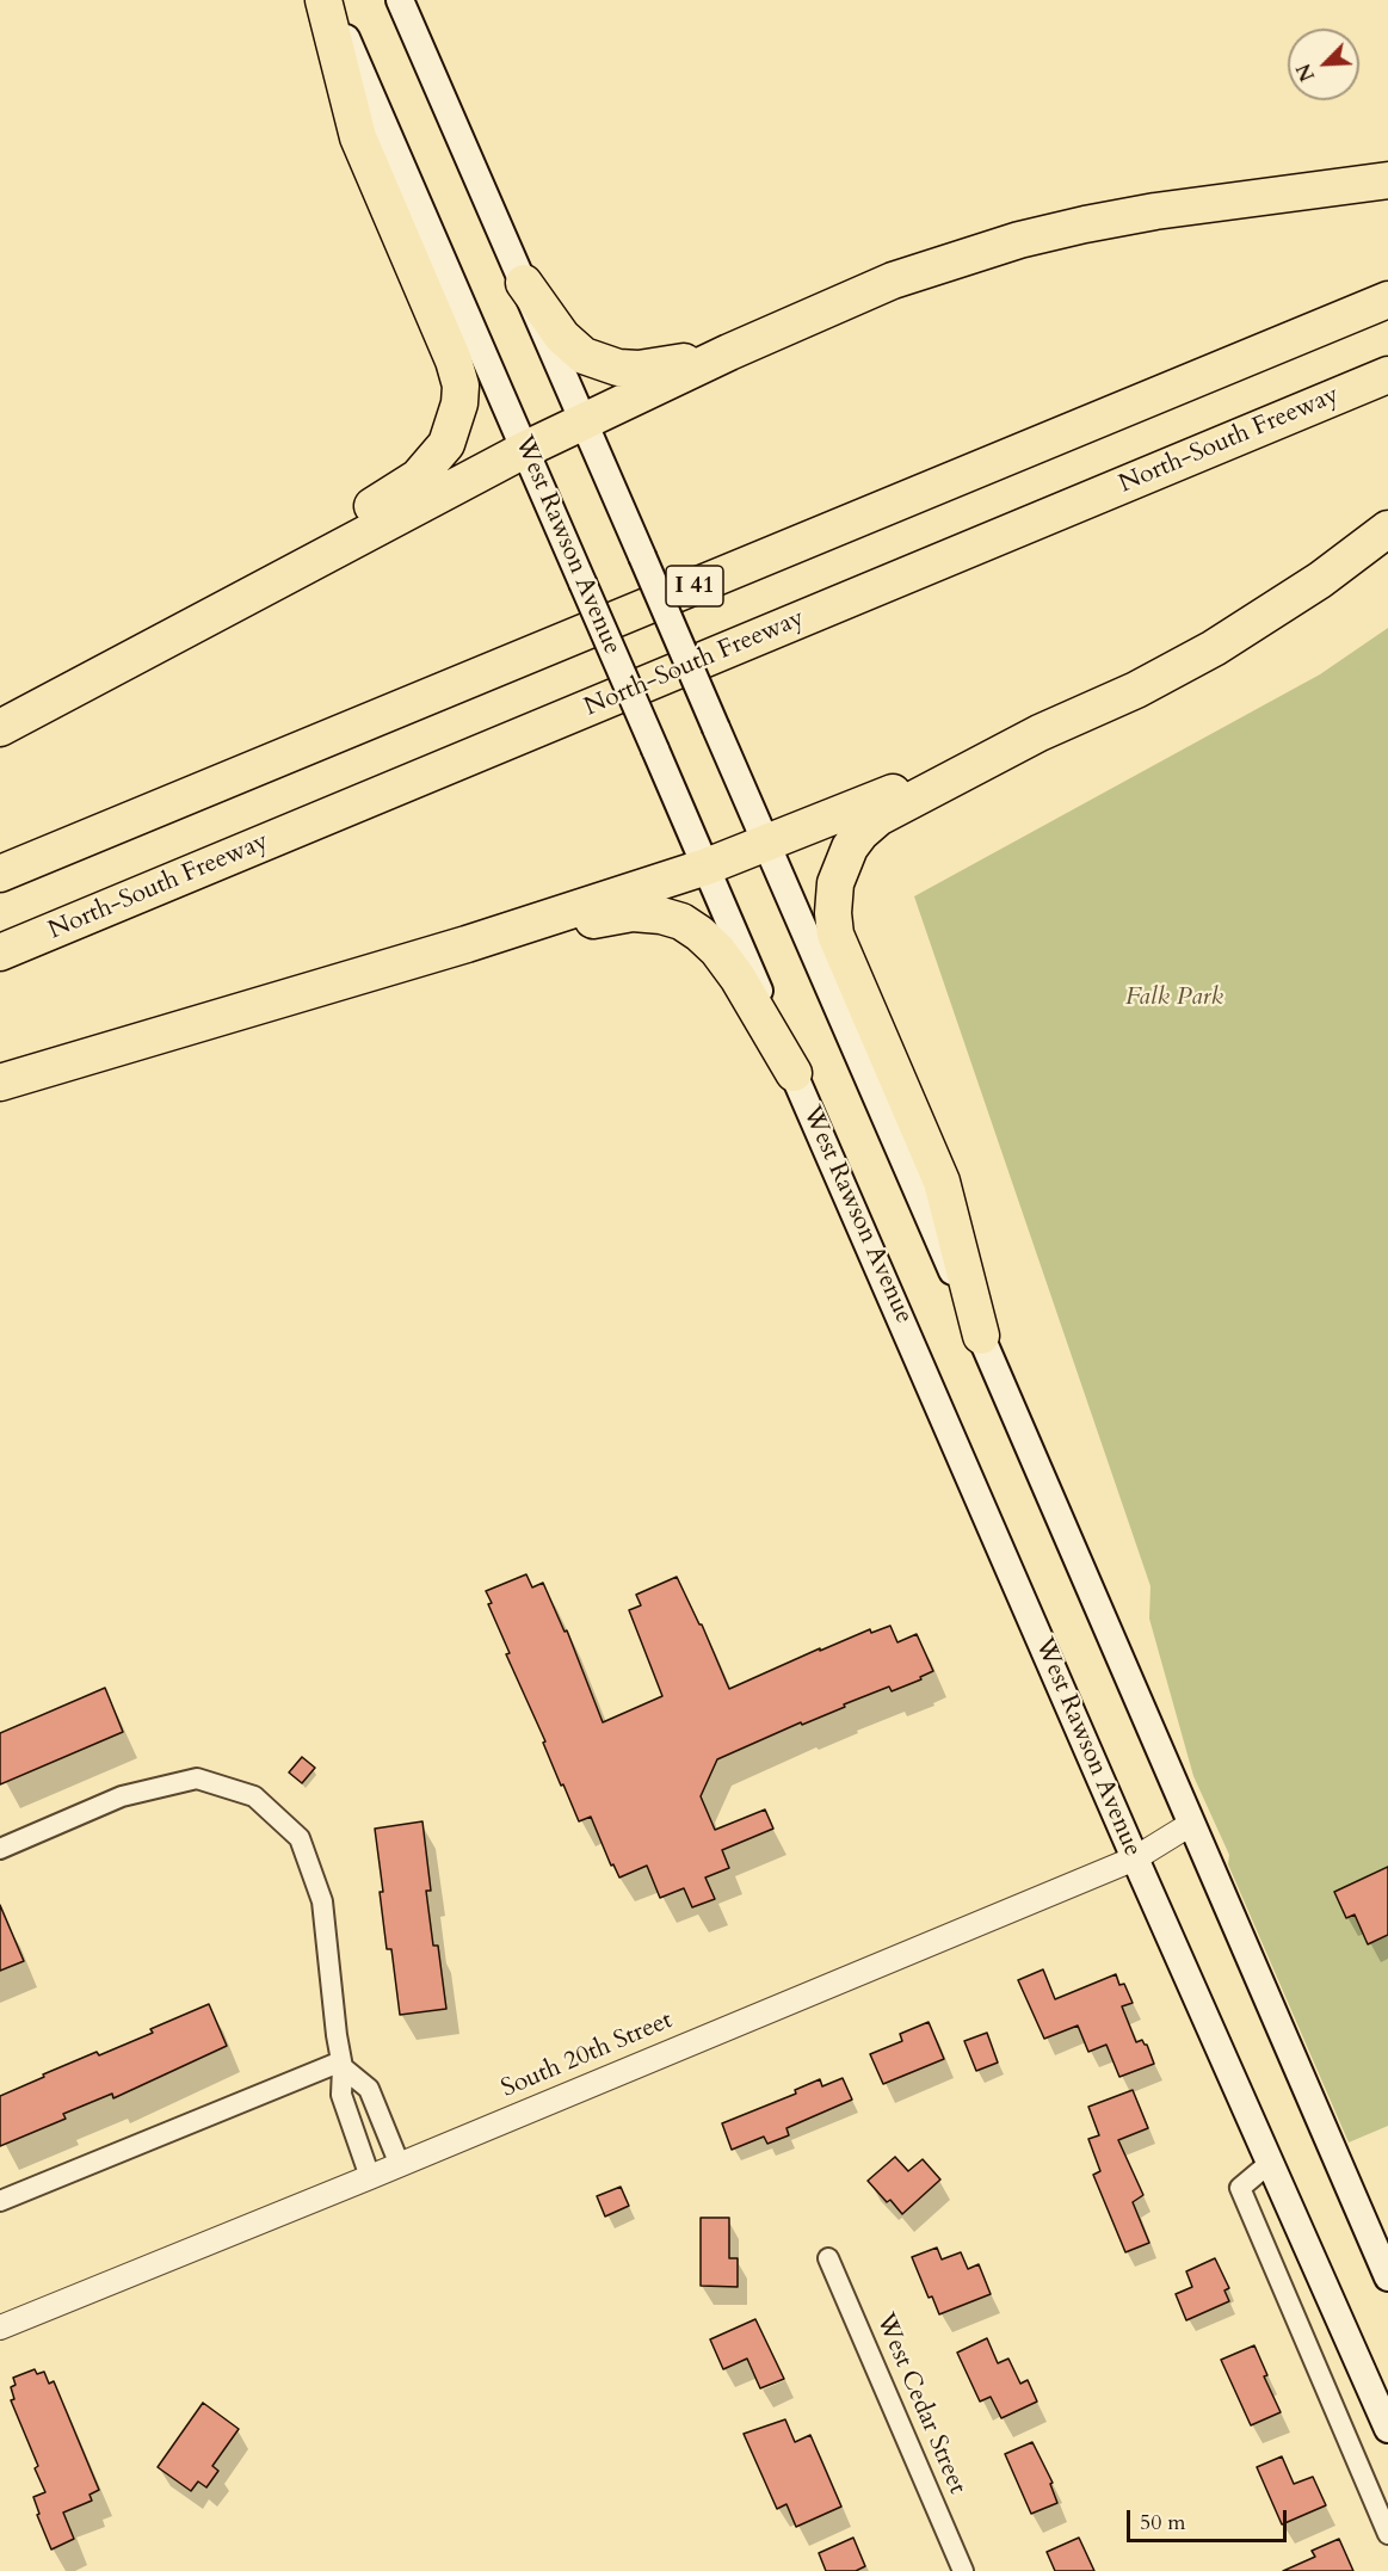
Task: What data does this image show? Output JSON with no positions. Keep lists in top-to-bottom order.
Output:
{
  "streets": {
    "highway": ["North-South Freeway", "I 41"],
    "main road": ["West Rawson Avenue"],
    "street": ["South 20th Street", "West Cedar Street"]
  },
  "crossings": [
    ["West Rawson Avenue", "South 20th Street"]
  ],
  "parks": ["Falk Park"],
  "scale_bar": "50 m",
  "north": "bottom left"
}
